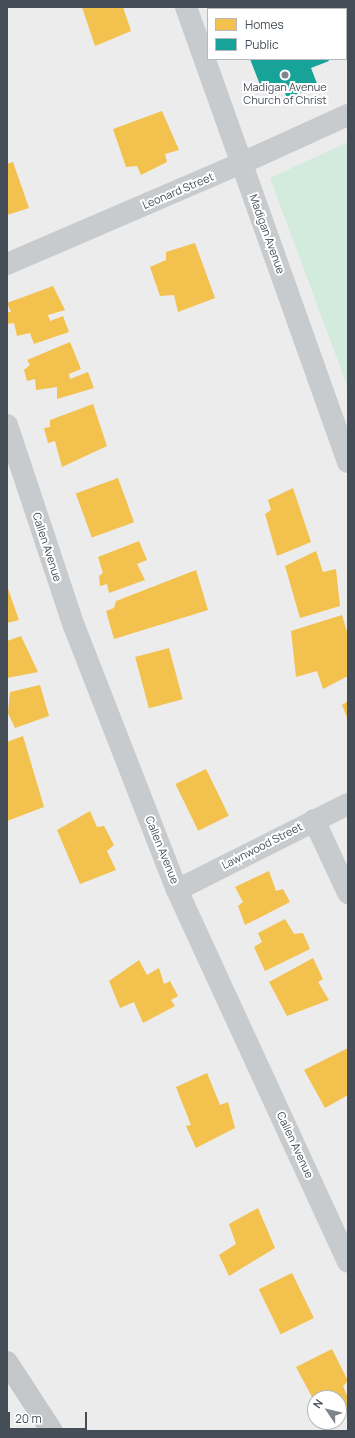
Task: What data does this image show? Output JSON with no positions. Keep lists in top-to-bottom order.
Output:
{
  "streets": {
    "street": [
      "Leonard Street",
      "Madigan Avenue",
      "Callen Avenue",
      "Lawnwood Street"
    ]
  },
  "crossings": [
    ["Leonard Street", "Madigan Avenue"],
    ["Callen Avenue", "Lawnwood Street"]
  ],
  "places": ["Madigan Avenue Church of Christ"],
  "legend": ["Homes", "Public"],
  "scale_bar": "20 m",
  "north": "top left"
}
